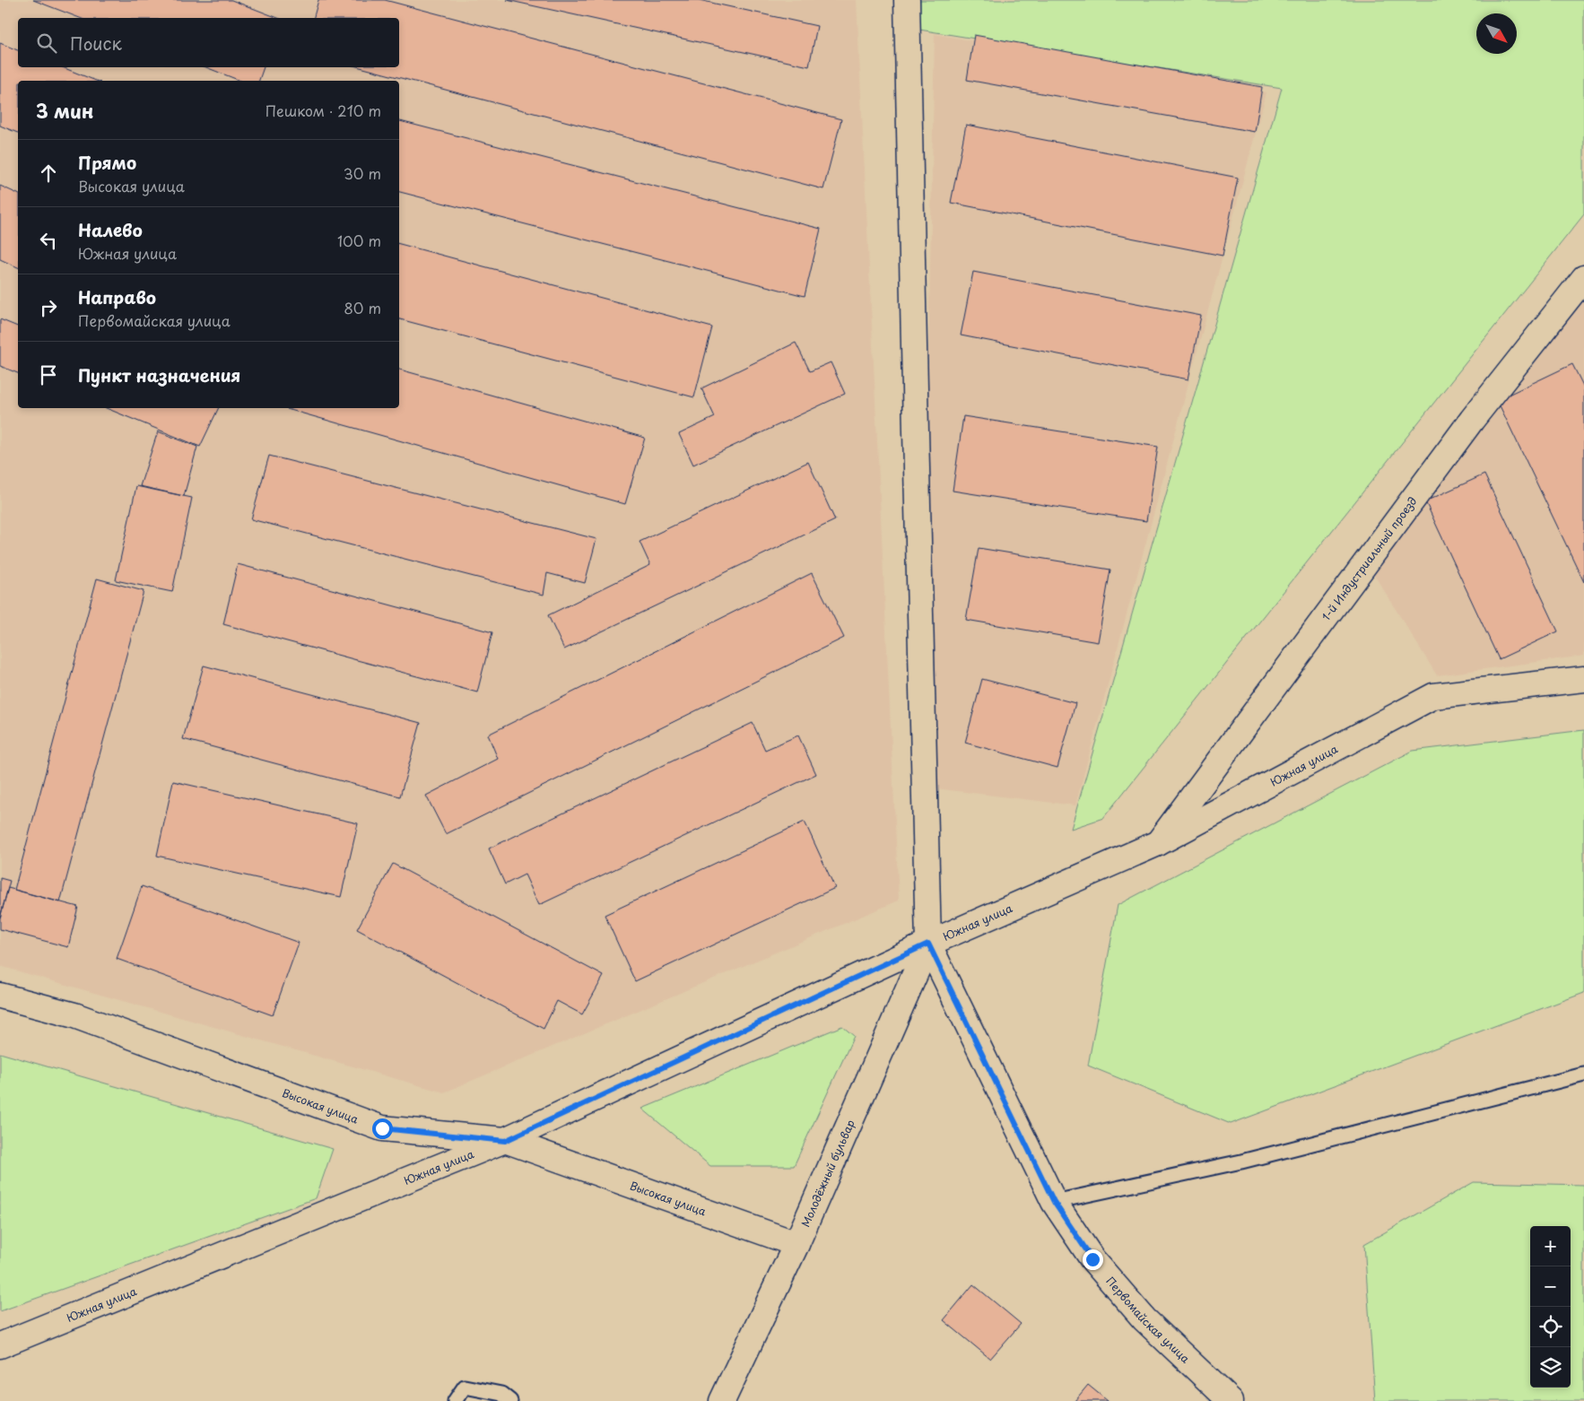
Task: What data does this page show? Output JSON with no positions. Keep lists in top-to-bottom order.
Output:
{
  "streets": {
    "street": [
      "1-й Индустриальный проезд",
      "Южная улица",
      "Высокая улица",
      "Молодёжный бульвар",
      "Первомайская улица"
    ]
  },
  "crossings": [
    ["1-й Индустриальный проезд", "Южная улица"],
    ["Южная улица", "Высокая улица"],
    ["Южная улица", "Молодёжный бульвар"],
    ["Южная улица", "Первомайская улица"],
    ["Высокая улица", "Молодёжный бульвар"],
    ["Молодёжный бульвар", "Первомайская улица"]
  ],
  "north": "bottom right",
  "page": {
    "search": "Поиск",
    "heading": ["3 мин", "Пешком · 210 m"],
    "list": [
      ["Прямо", "Высокая улица", "30 m"],
      ["Налево", "Южная улица", "100 m"],
      ["Направо", "Первомайская улица", "80 m"],
      "Пункт назначения"
    ],
    "map_buttons": ["+", "−"]
  }
}
